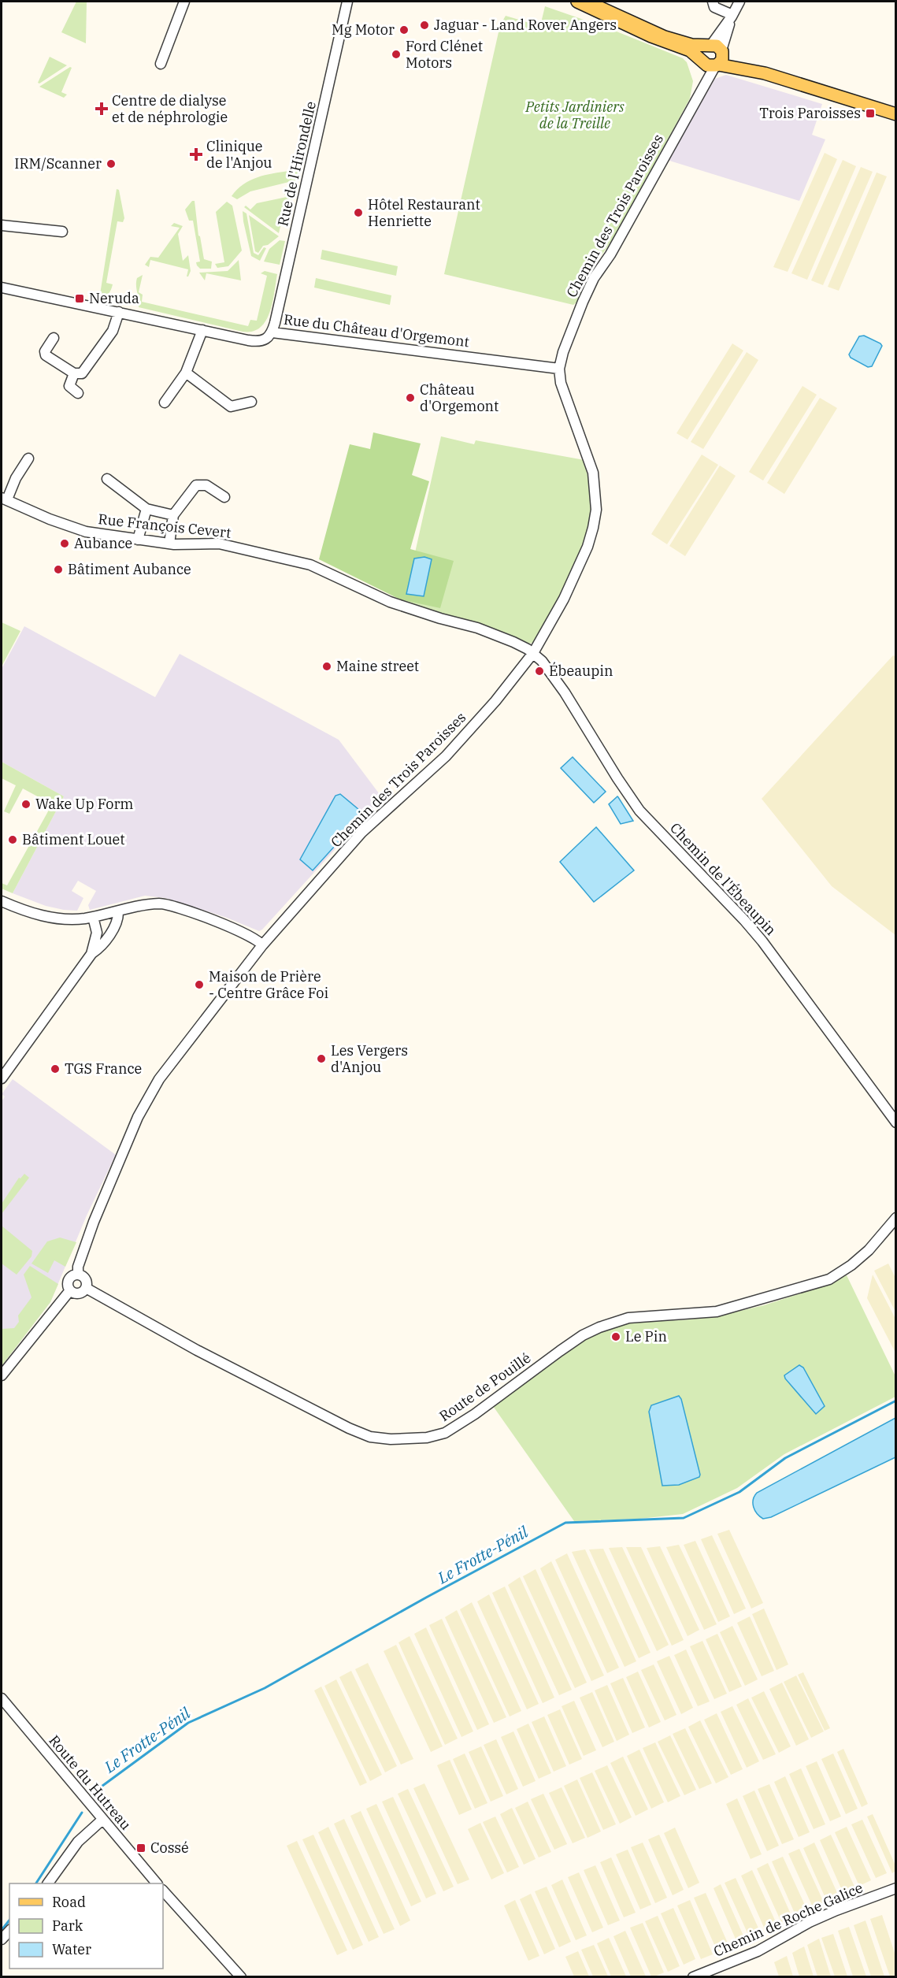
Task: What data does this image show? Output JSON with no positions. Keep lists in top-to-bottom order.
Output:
{
  "streets": {
    "street": [
      "Rue de l'Hirondelle",
      "Chemin des Trois Paroisses",
      "Rue du Château d'Orgemont",
      "Rue François Cevert",
      "Chemin de l'Ébeaupin",
      "Route de Pouillé",
      "Route du Hutreau",
      "Chemin de Roche Galice"
    ]
  },
  "crossings": [
    ["Rue de l'Hirondelle", "Rue du Château d'Orgemont"],
    ["Chemin des Trois Paroisses", "Rue du Château d'Orgemont"],
    ["Chemin des Trois Paroisses", "Rue François Cevert"],
    ["Chemin des Trois Paroisses", "Chemin de l'Ébeaupin"],
    ["Chemin des Trois Paroisses", "Route de Pouillé"],
    ["Rue François Cevert", "Chemin de l'Ébeaupin"]
  ],
  "water": ["Le Frotte-Pénil"],
  "parks": ["Petits Jardiniers de la Treille"],
  "places": {
    "other": [
      "Jaguar - Land Rover Angers",
      "Mg Motor",
      "Ford Clénet Motors",
      "IRM/Scanner",
      "Hôtel Restaurant Henriette",
      "Château d'Orgemont",
      "Aubance",
      "Bâtiment Aubance",
      "Maine street",
      "Ébeaupin",
      "Wake Up Form",
      "Bâtiment Louet",
      "Maison de Prière - Centre Grâce Foi",
      "Les Vergers d'Anjou",
      "TGS France",
      "Le Pin"
    ],
    "health": ["Centre de dialyse et de néphrologie", "Clinique de l'Anjou"],
    "transit": ["Trois Paroisses", "Neruda", "Cossé"]
  },
  "legend": ["Road", "Park", "Water"]
}
